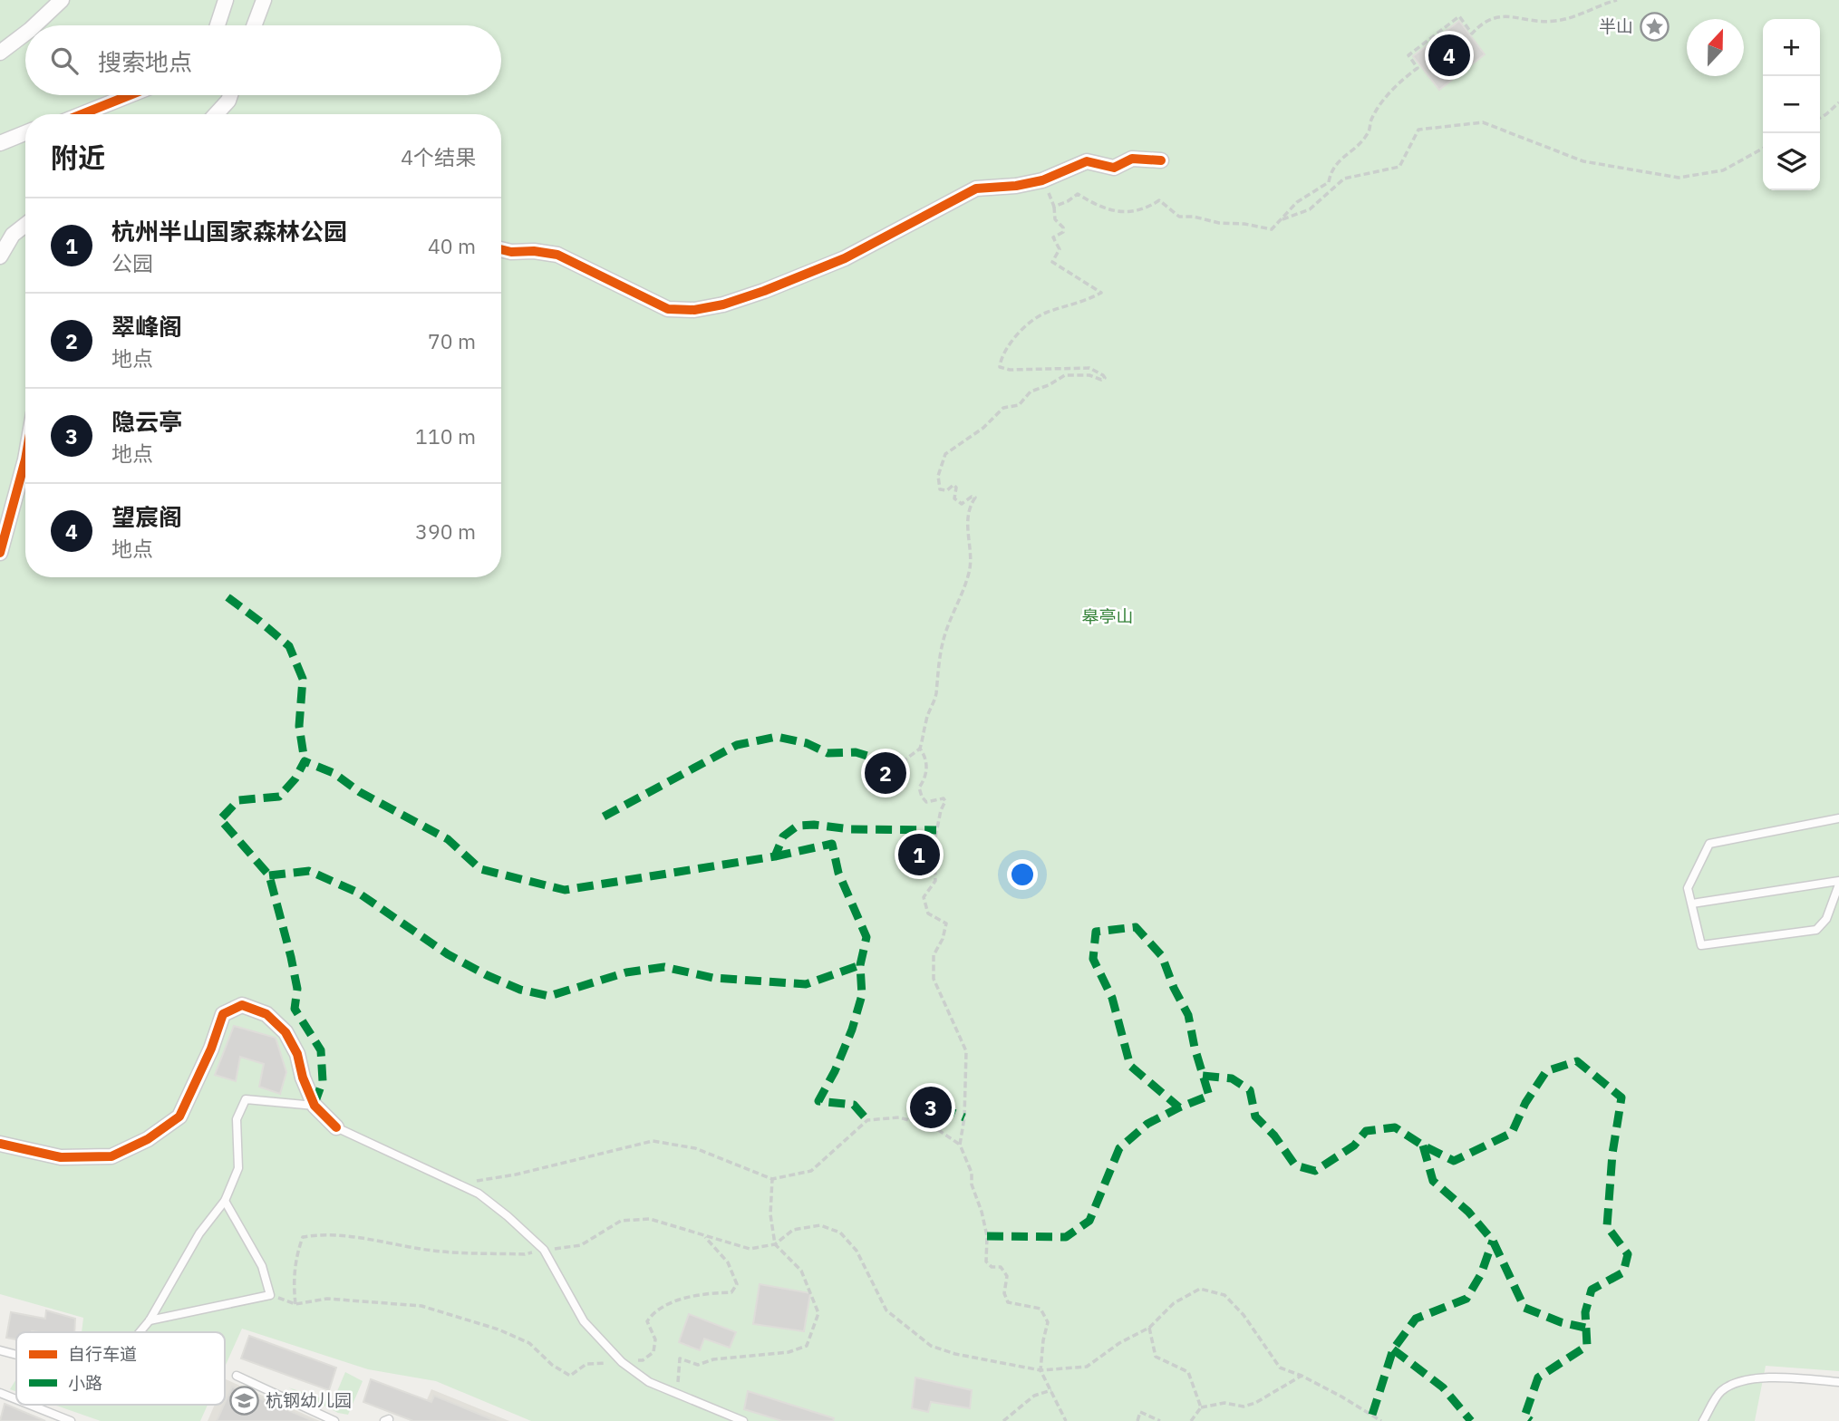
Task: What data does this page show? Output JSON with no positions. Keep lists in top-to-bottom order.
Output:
{
  "parks": ["皋亭山"],
  "places": {
    "place": ["半山"],
    "school or university": ["杭钢幼儿园"]
  },
  "legend": ["自行车道", "小路"],
  "north": "top",
  "page": {
    "map_buttons": ["+", "−"],
    "search": "搜索地点",
    "pins": [
      "4",
      "2",
      "1",
      "3"
    ],
    "heading": ["附近", "4个结果"],
    "list": [
      {
        "mark": "1",
        "name": "杭州半山国家森林公园",
        "note": "公园",
        "value": "40 m"
      },
      {
        "mark": "2",
        "name": "翠峰阁",
        "note": "地点",
        "value": "70 m"
      },
      {
        "mark": "3",
        "name": "隐云亭",
        "note": "地点",
        "value": "110 m"
      },
      {
        "mark": "4",
        "name": "望宸阁",
        "note": "地点",
        "value": "390 m"
      }
    ]
  }
}
